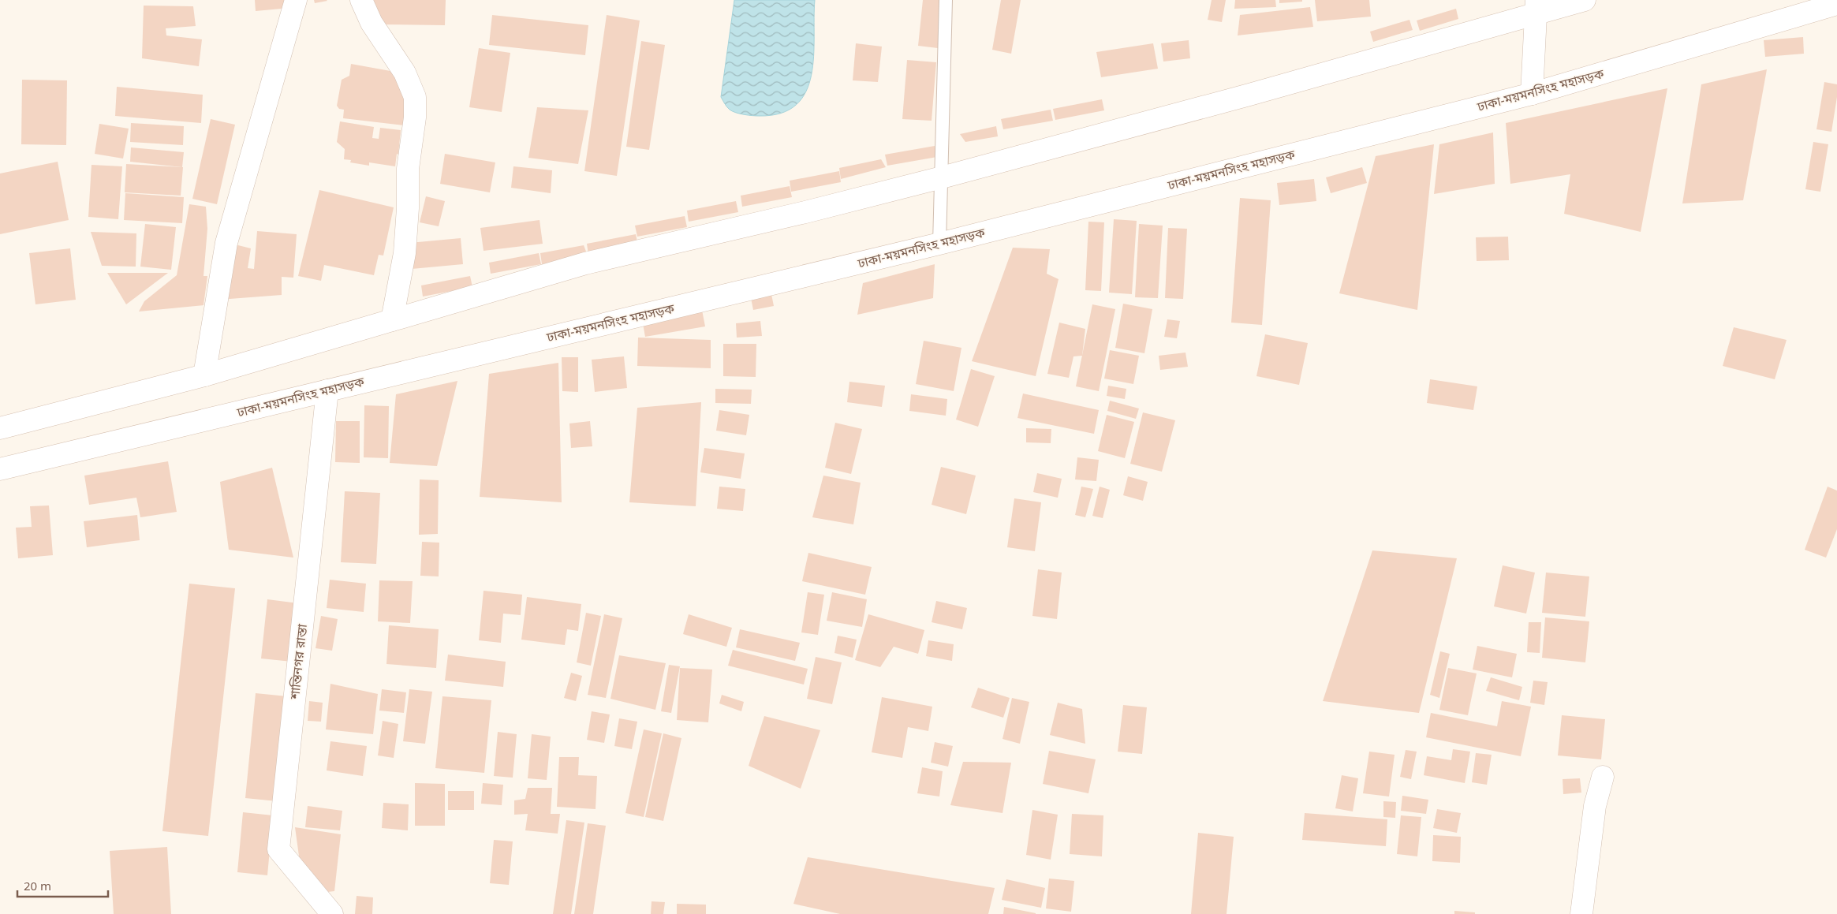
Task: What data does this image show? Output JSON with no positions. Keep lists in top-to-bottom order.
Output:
{
  "streets": {
    "main road": ["ঢাকা-ময়মনসিংহ মহাসড়ক", "শান্তিনগর রাস্তা"]
  },
  "crossings": [
    ["ঢাকা-ময়মনসিংহ মহাসড়ক", "শান্তিনগর রাস্তা"]
  ],
  "scale_bar": "20 m"
}
